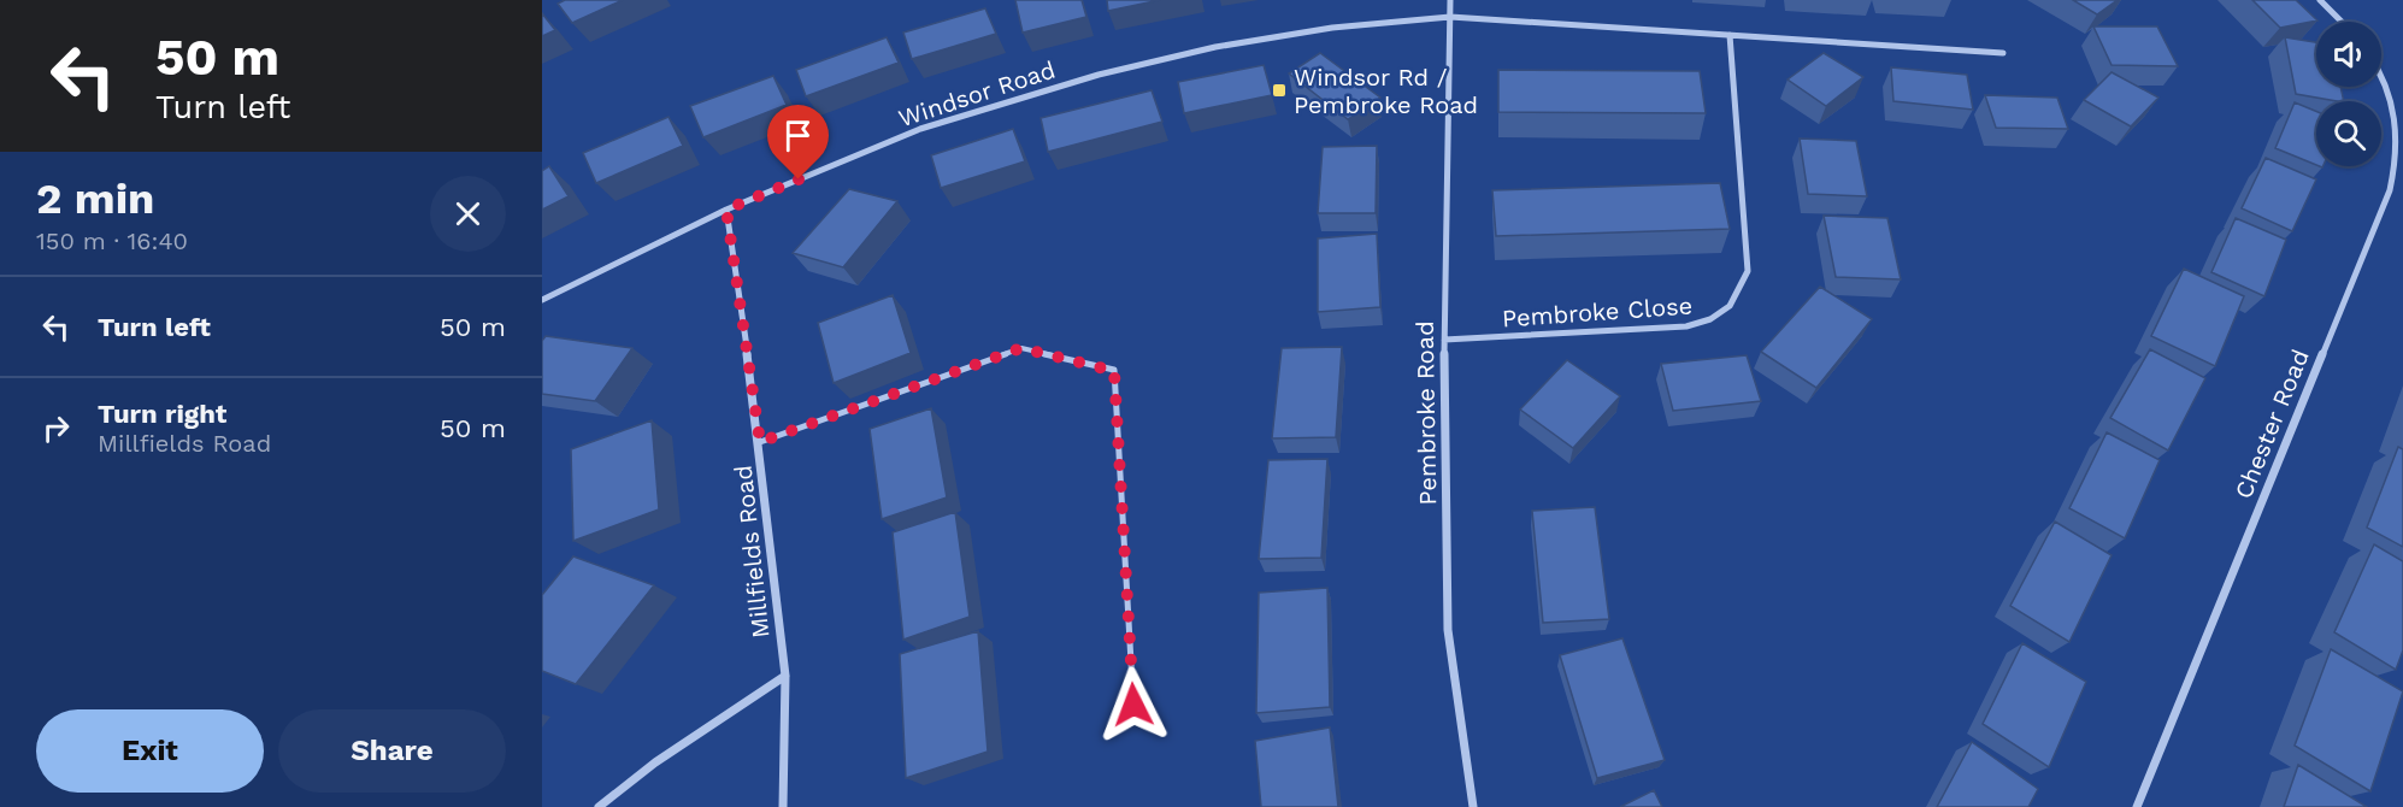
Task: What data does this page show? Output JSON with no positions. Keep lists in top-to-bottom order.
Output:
{
  "streets": {
    "street": [
      "Windsor Road",
      "Pembroke Close",
      "Pembroke Road",
      "Chester Road",
      "Millfields Road"
    ]
  },
  "crossings": [
    ["Windsor Road", "Pembroke Road"],
    ["Windsor Road", "Millfields Road"],
    ["Pembroke Close", "Pembroke Road"]
  ],
  "places": {
    "transit": ["Windsor Rd / Pembroke Road"]
  },
  "page": {
    "turn": ["50 m", "Turn left"],
    "heading": ["2 min", "150 m · 16:40"],
    "list": [
      {
        "name": "Turn left",
        "value": "50 m"
      },
      {
        "name": "Turn right",
        "note": "Millfields Road",
        "value": "50 m"
      }
    ],
    "buttons": ["Exit", "Share"]
  }
}
